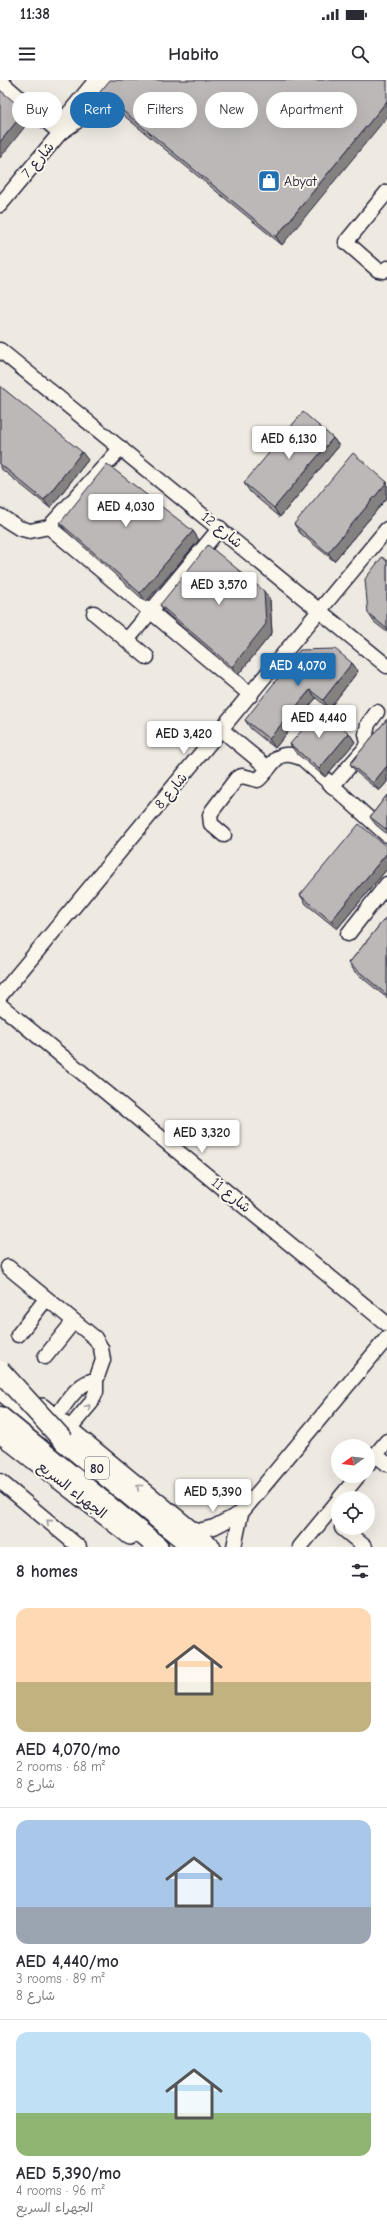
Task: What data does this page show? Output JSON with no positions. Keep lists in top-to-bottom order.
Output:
{
  "streets": {
    "highway": ["80", "الجهراء السريع"],
    "street": [
      "شارع 7",
      "شارع 12",
      "شارع 8",
      "شارع 11"
    ]
  },
  "crossings": [
    ["شارع 12", "شارع 8"]
  ],
  "places": {
    "shop": ["Abyat"]
  },
  "north": "left",
  "page": {
    "status": "11:38",
    "header": "Habito",
    "chip": [
      "Buy",
      "Rent",
      "Filters",
      "New",
      "Apartment"
    ],
    "price": [
      "AED 6,130",
      "AED 4,030",
      "AED 3,570",
      "AED 4,070",
      "AED 4,440",
      "AED 3,420",
      "AED 3,320",
      "AED 5,390"
    ],
    "heading": "8 homes",
    "list": [
      {
        "name": "AED 4,070/mo",
        "note": "2 rooms · 68 m² · شارع 8"
      },
      {
        "name": "AED 4,440/mo",
        "note": "3 rooms · 89 m² · شارع 8"
      },
      {
        "name": "AED 5,390/mo",
        "note": "4 rooms · 96 m² · الجهراء السريع"
      }
    ]
  }
}
